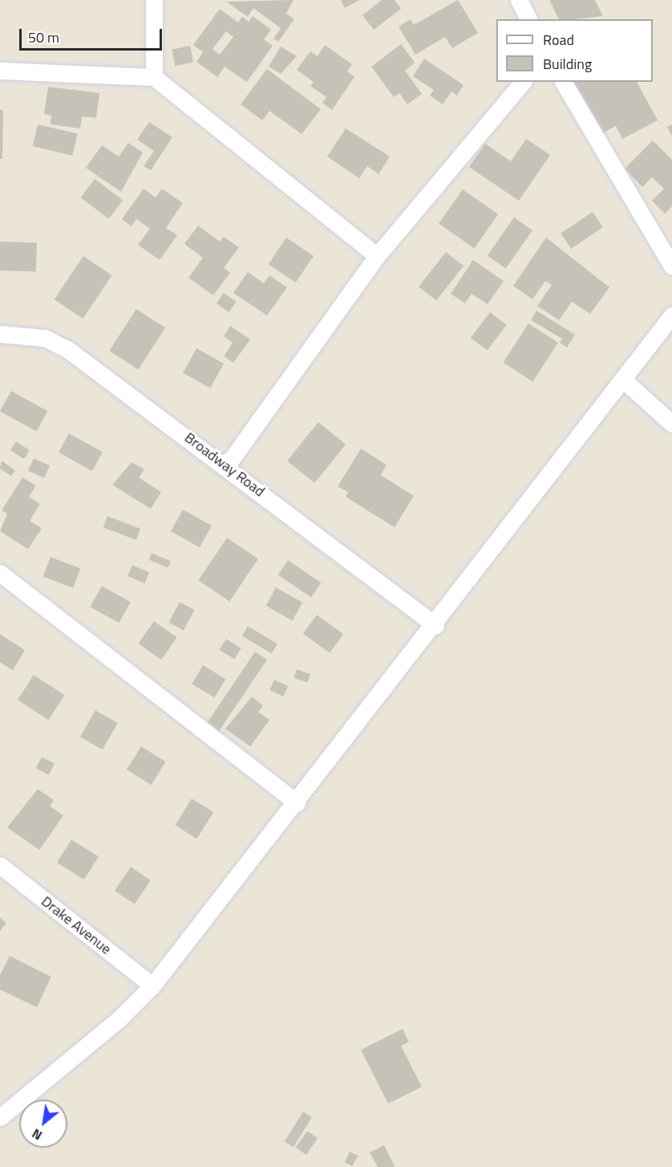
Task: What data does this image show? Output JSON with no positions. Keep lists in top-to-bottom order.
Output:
{
  "streets": {
    "street": ["Broadway Road", "Drake Avenue"]
  },
  "legend": ["Road", "Building"],
  "scale_bar": "50 m",
  "north": "bottom left"
}
